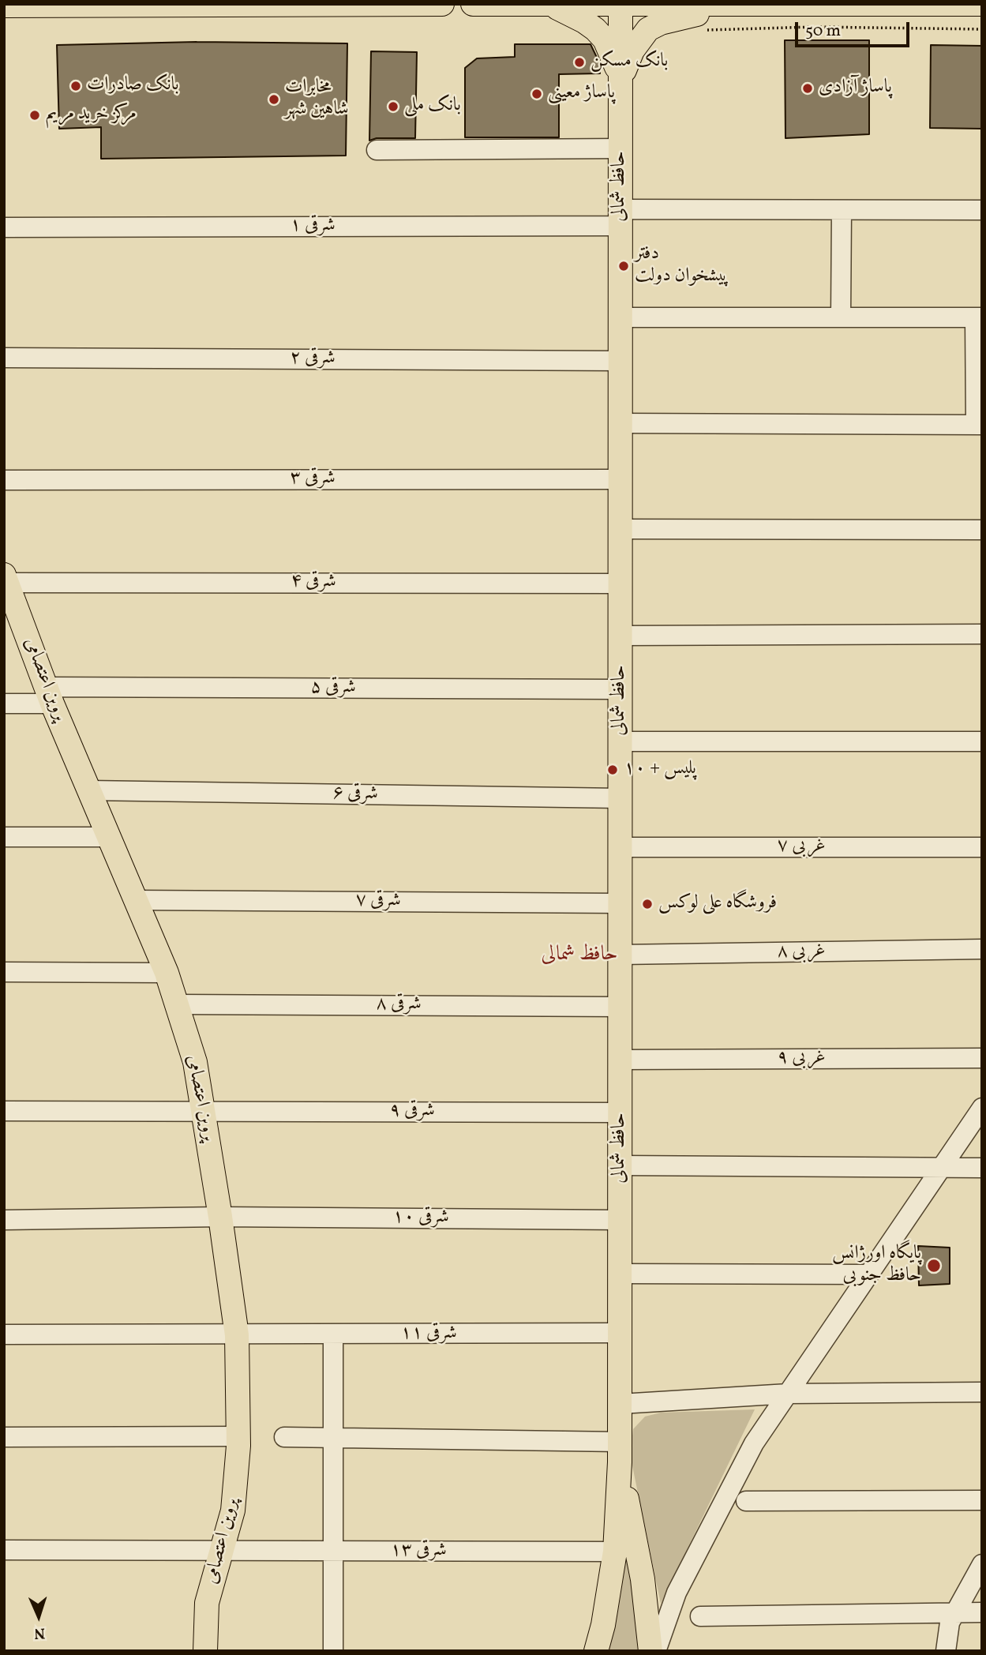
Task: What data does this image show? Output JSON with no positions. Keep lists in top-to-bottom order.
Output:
{
  "streets": {
    "main road": ["حافظ شمالی", "پروین اعتصامی"],
    "street": [
      "۱ شرقی",
      "۲ شرقی",
      "۳ شرقی",
      "۴ شرقی",
      "۵ شرقی",
      "۶ شرقی",
      "۷ غربی",
      "۷ شرقی",
      "۸ غربی",
      "۸ شرقی",
      "۹ غربی",
      "شرقی ۹",
      "شرقی ۱۰",
      "۱۱ شرقی",
      "۱۳ شرقی"
    ]
  },
  "crossings": [
    ["حافظ شمالی", "۱ شرقی"],
    ["حافظ شمالی", "۲ شرقی"],
    ["حافظ شمالی", "۳ شرقی"],
    ["حافظ شمالی", "۴ شرقی"],
    ["حافظ شمالی", "۵ شرقی"],
    ["حافظ شمالی", "۶ شرقی"],
    ["حافظ شمالی", "۷ غربی"],
    ["حافظ شمالی", "۷ شرقی"],
    ["حافظ شمالی", "۸ غربی"],
    ["حافظ شمالی", "۸ شرقی"],
    ["حافظ شمالی", "۹ غربی"],
    ["حافظ شمالی", "شرقی ۹"],
    ["حافظ شمالی", "شرقی ۱۰"],
    ["حافظ شمالی", "۱۱ شرقی"],
    ["حافظ شمالی", "۱۳ شرقی"],
    ["۴ شرقی", "پروین اعتصامی"],
    ["پروین اعتصامی", "۵ شرقی"],
    ["پروین اعتصامی", "۶ شرقی"],
    ["پروین اعتصامی", "۷ شرقی"],
    ["پروین اعتصامی", "۸ شرقی"],
    ["پروین اعتصامی", "شرقی ۹"],
    ["پروین اعتصامی", "شرقی ۱۰"],
    ["پروین اعتصامی", "۱۱ شرقی"],
    ["پروین اعتصامی", "۱۳ شرقی"]
  ],
  "districts": ["حافظ شمالی"],
  "places": [
    "بانک مسکن",
    "بانک صادرات",
    "پاساژ آزادی",
    "پاساژ معینی",
    "مخابرات شاهین شهر",
    "بانک ملی",
    "مرکز خرید مریم",
    "دفتر پیشخوان دولت",
    "پلیس + ۱۰",
    "فروشگاه علی لوکس",
    "پایگاه اورژانس حافظ جنوبی"
  ],
  "scale_bar": "50 m",
  "north": "bottom"
}
